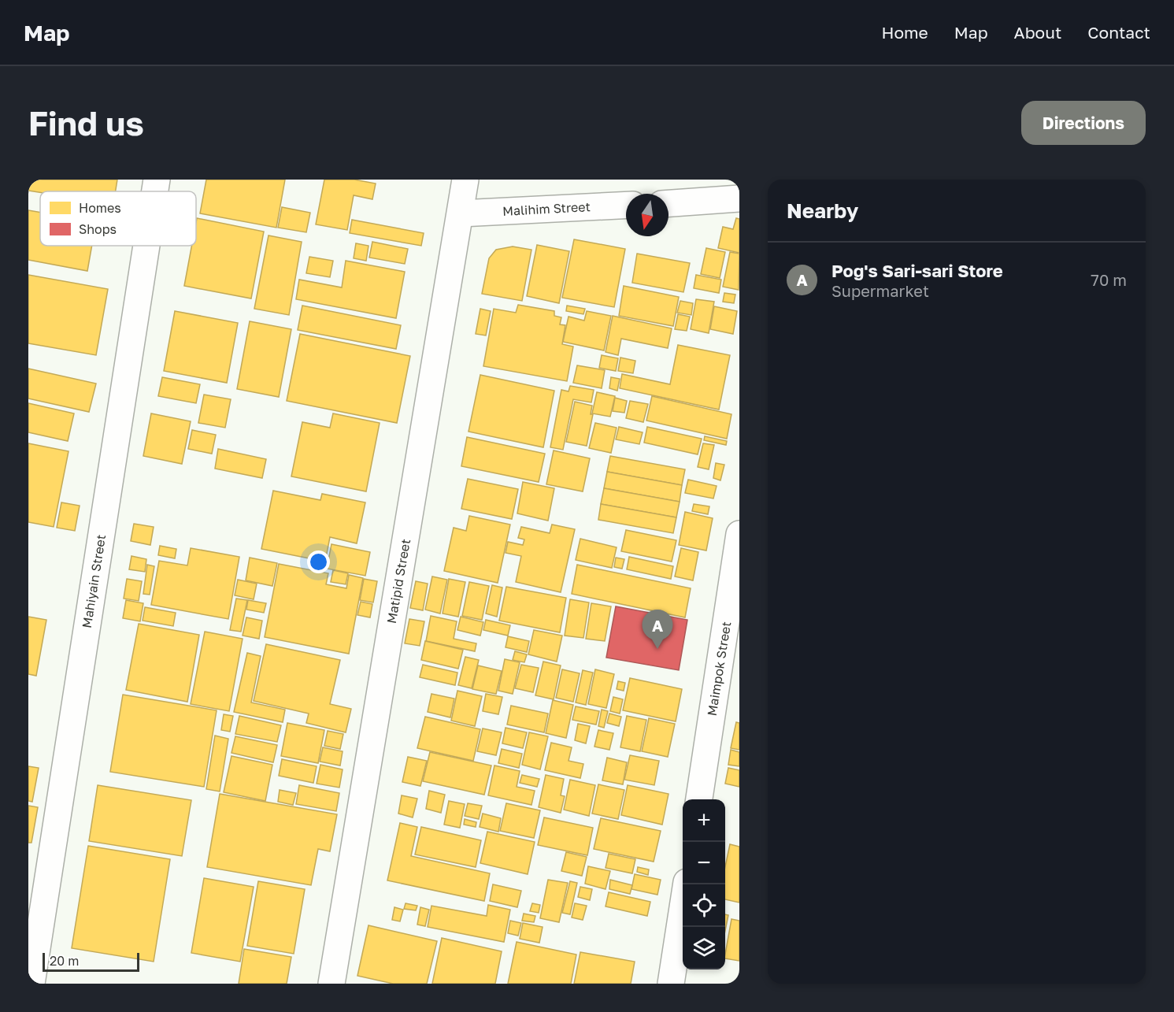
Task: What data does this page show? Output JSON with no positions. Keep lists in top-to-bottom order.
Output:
{
  "streets": {
    "street": [
      "Malihim Street",
      "Mahiyain Street",
      "Matipid Street",
      "Maimpok Street"
    ]
  },
  "crossings": [
    ["Malihim Street", "Matipid Street"]
  ],
  "legend": ["Homes", "Shops"],
  "scale_bar": "20 m",
  "north": "bottom",
  "page": {
    "header": "Map",
    "nav": [
      "Home",
      "Map",
      "About",
      "Contact"
    ],
    "buttons": "Directions",
    "title": "Find us",
    "heading": "Nearby",
    "list": [
      {
        "mark": "A",
        "name": "Pog's Sari-sari Store",
        "note": "Supermarket",
        "value": "70 m"
      }
    ],
    "pins": "A",
    "map_buttons": ["+", "−"],
    "scale": "20 m"
  }
}
